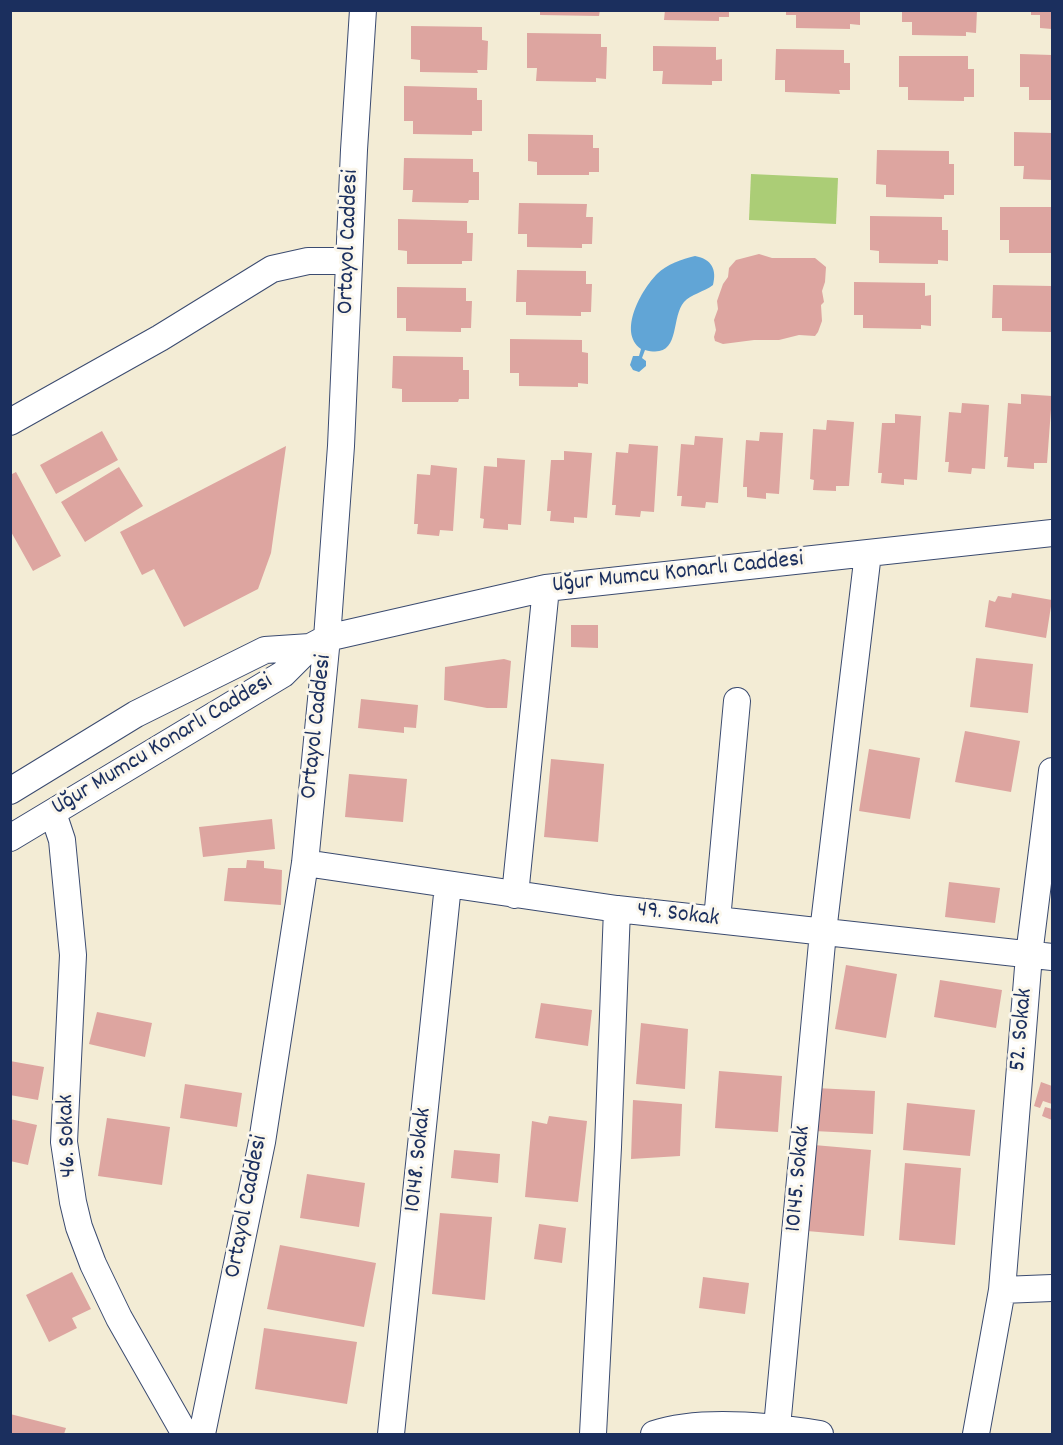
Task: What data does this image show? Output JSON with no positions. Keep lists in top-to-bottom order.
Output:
{
  "streets": {
    "street": [
      "Ortayol Caddesi",
      "Uğur Mumcu Konarlı Caddesi",
      "49. Sokak",
      "52. Sokak",
      "46. Sokak",
      "10148. Sokak",
      "10145. Sokak"
    ]
  },
  "crossings": [
    ["Ortayol Caddesi", "Uğur Mumcu Konarlı Caddesi"],
    ["Ortayol Caddesi", "49. Sokak"],
    ["Uğur Mumcu Konarlı Caddesi", "46. Sokak"],
    ["Uğur Mumcu Konarlı Caddesi", "10145. Sokak"],
    ["49. Sokak", "52. Sokak"],
    ["49. Sokak", "10148. Sokak"],
    ["49. Sokak", "10145. Sokak"]
  ]
}
